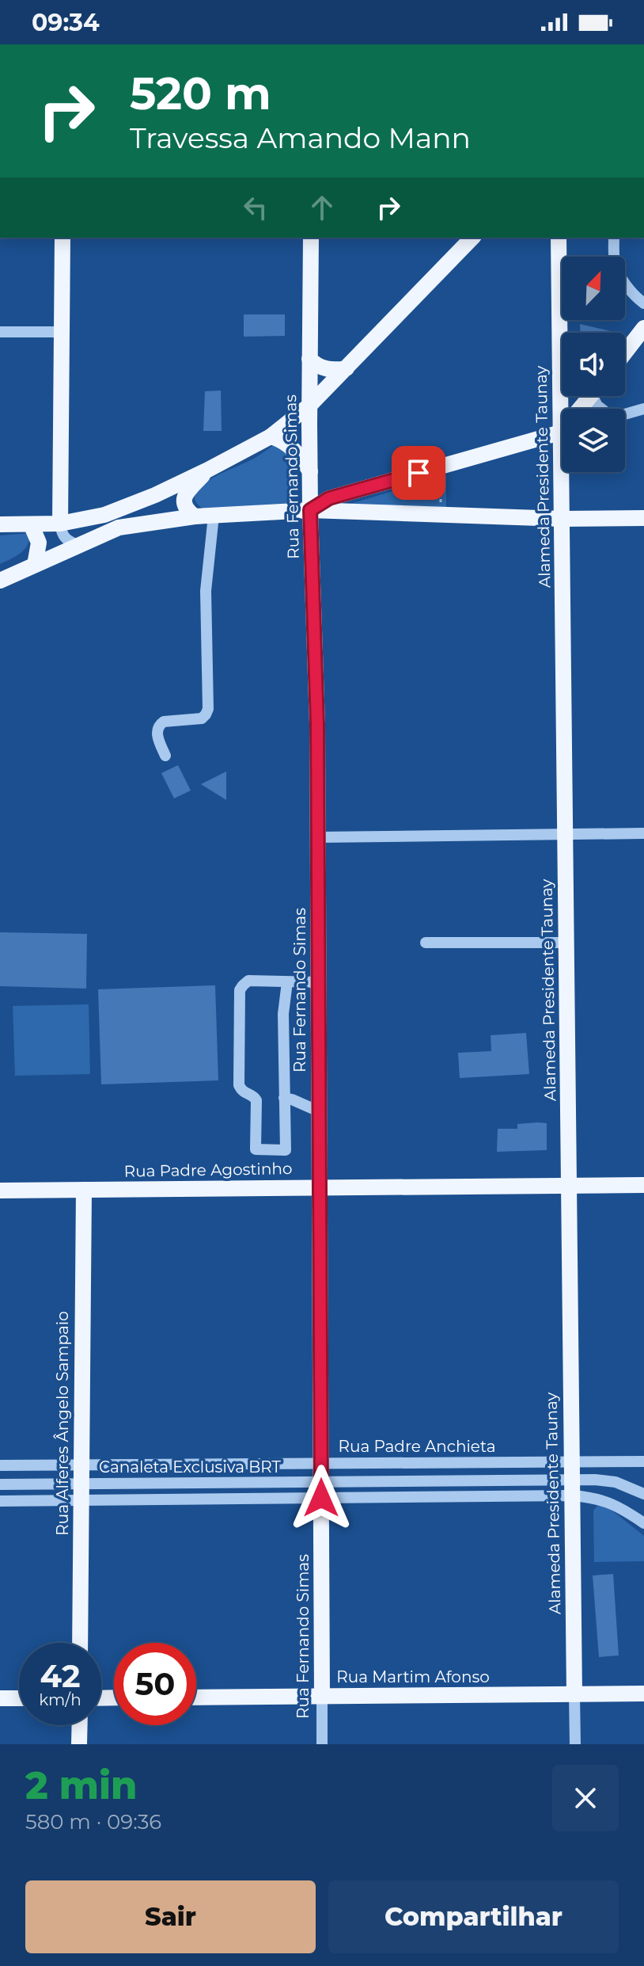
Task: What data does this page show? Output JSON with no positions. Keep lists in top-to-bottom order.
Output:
{
  "streets": {
    "main road": [
      "Rua Fernando Simas",
      "Alameda Presidente Taunay",
      "Rua Padre Agostinho",
      "Rua Alferes Ângelo Sampaio",
      "Rua Martim Afonso"
    ],
    "street": ["Rua Padre Anchieta", "Canaleta Exclusiva BRT"]
  },
  "crossings": [
    ["Rua Fernando Simas", "Rua Padre Agostinho"],
    ["Rua Fernando Simas", "Rua Padre Anchieta"],
    ["Rua Fernando Simas", "Canaleta Exclusiva BRT"],
    ["Rua Fernando Simas", "Rua Martim Afonso"],
    ["Alameda Presidente Taunay", "Rua Padre Agostinho"],
    ["Alameda Presidente Taunay", "Rua Padre Anchieta"],
    ["Alameda Presidente Taunay", "Canaleta Exclusiva BRT"],
    ["Alameda Presidente Taunay", "Rua Martim Afonso"],
    ["Rua Padre Agostinho", "Rua Alferes Ângelo Sampaio"],
    ["Rua Alferes Ângelo Sampaio", "Rua Padre Anchieta"],
    ["Rua Alferes Ângelo Sampaio", "Canaleta Exclusiva BRT"]
  ],
  "north": "top right",
  "page": {
    "status": "09:34",
    "turn": ["520 m", "Travessa Amando Mann"],
    "speed": "42 km/h",
    "limit": "50",
    "heading": ["2 min", "580 m · 09:36"],
    "buttons": ["Sair", "Compartilhar"]
  }
}
